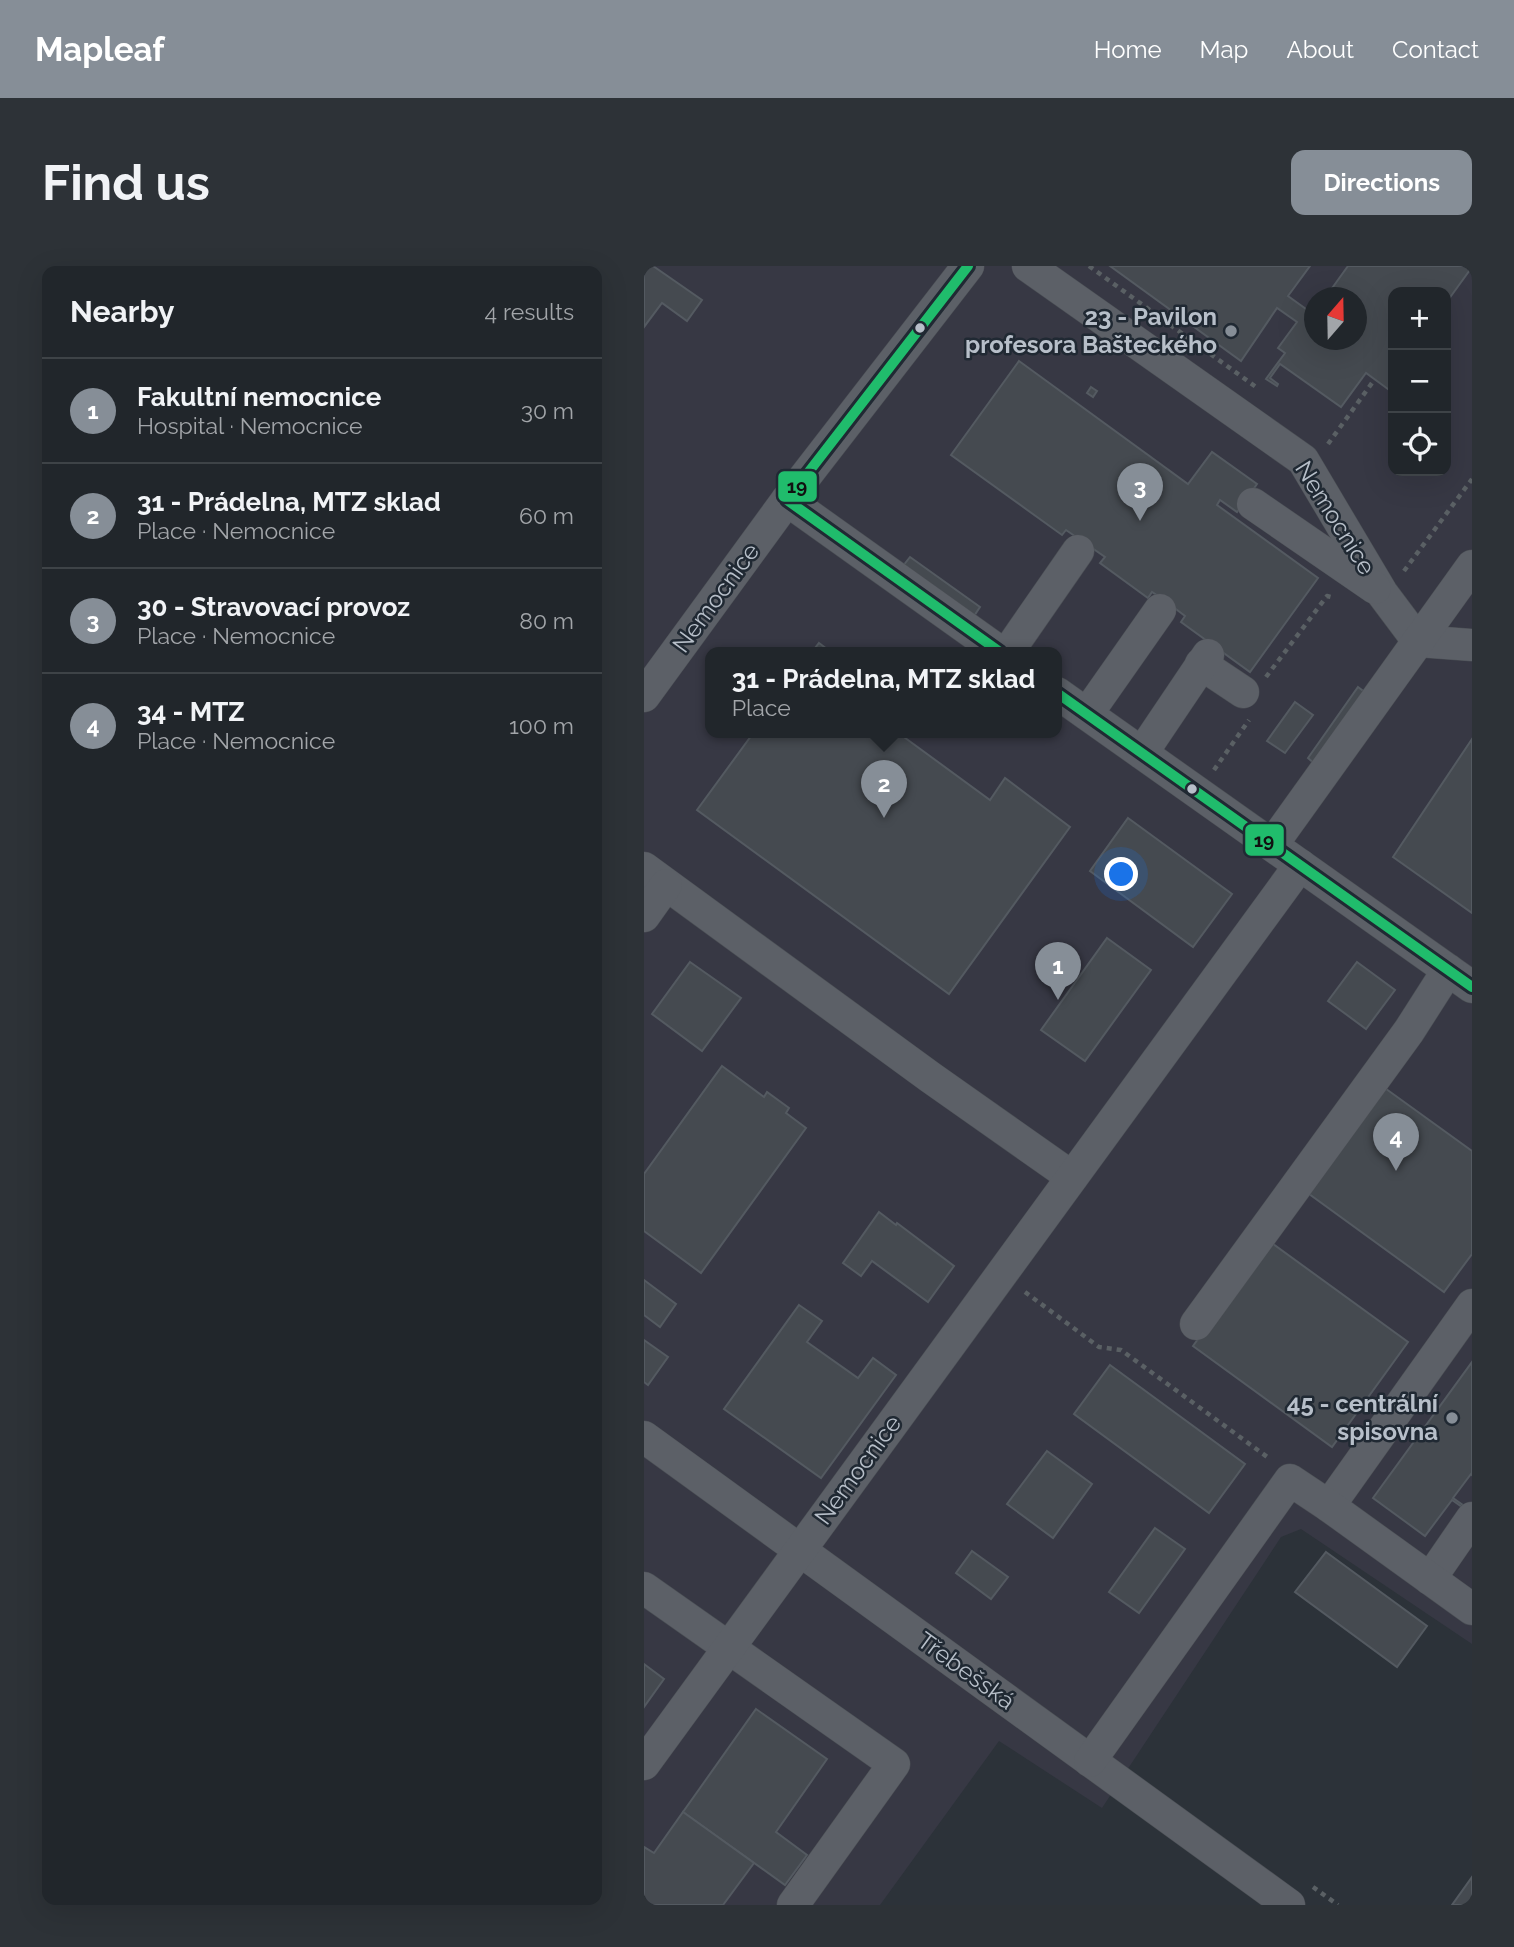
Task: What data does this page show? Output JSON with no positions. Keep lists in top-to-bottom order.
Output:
{
  "streets": {
    "street": ["Nemocnice", "Třebešská"]
  },
  "crossings": [
    ["Nemocnice", "Třebešská"]
  ],
  "places": ["23 - Pavilon profesora Bašteckého", "45 - centrální spisovna"],
  "lines": ["transit line 19"],
  "north": "top",
  "page": {
    "header": "Mapleaf",
    "nav": [
      "Home",
      "Map",
      "About",
      "Contact"
    ],
    "buttons": "Directions",
    "title": "Find us",
    "heading": ["Nearby", "4 results"],
    "map_buttons": ["+", "−"],
    "list": [
      {
        "mark": "1",
        "name": "Fakultní nemocnice",
        "note": "Hospital · Nemocnice",
        "value": "30 m"
      },
      {
        "mark": "2",
        "name": "31 - Prádelna, MTZ sklad",
        "note": "Place · Nemocnice",
        "value": "60 m"
      },
      {
        "mark": "3",
        "name": "30 - Stravovací provoz",
        "note": "Place · Nemocnice",
        "value": "80 m"
      },
      {
        "mark": "4",
        "name": "34 - MTZ",
        "note": "Place · Nemocnice",
        "value": "100 m"
      }
    ],
    "pins": [
      "3",
      "2",
      "1",
      "4"
    ],
    "popup": ["31 - Prádelna, MTZ sklad", "Place"]
  }
}
